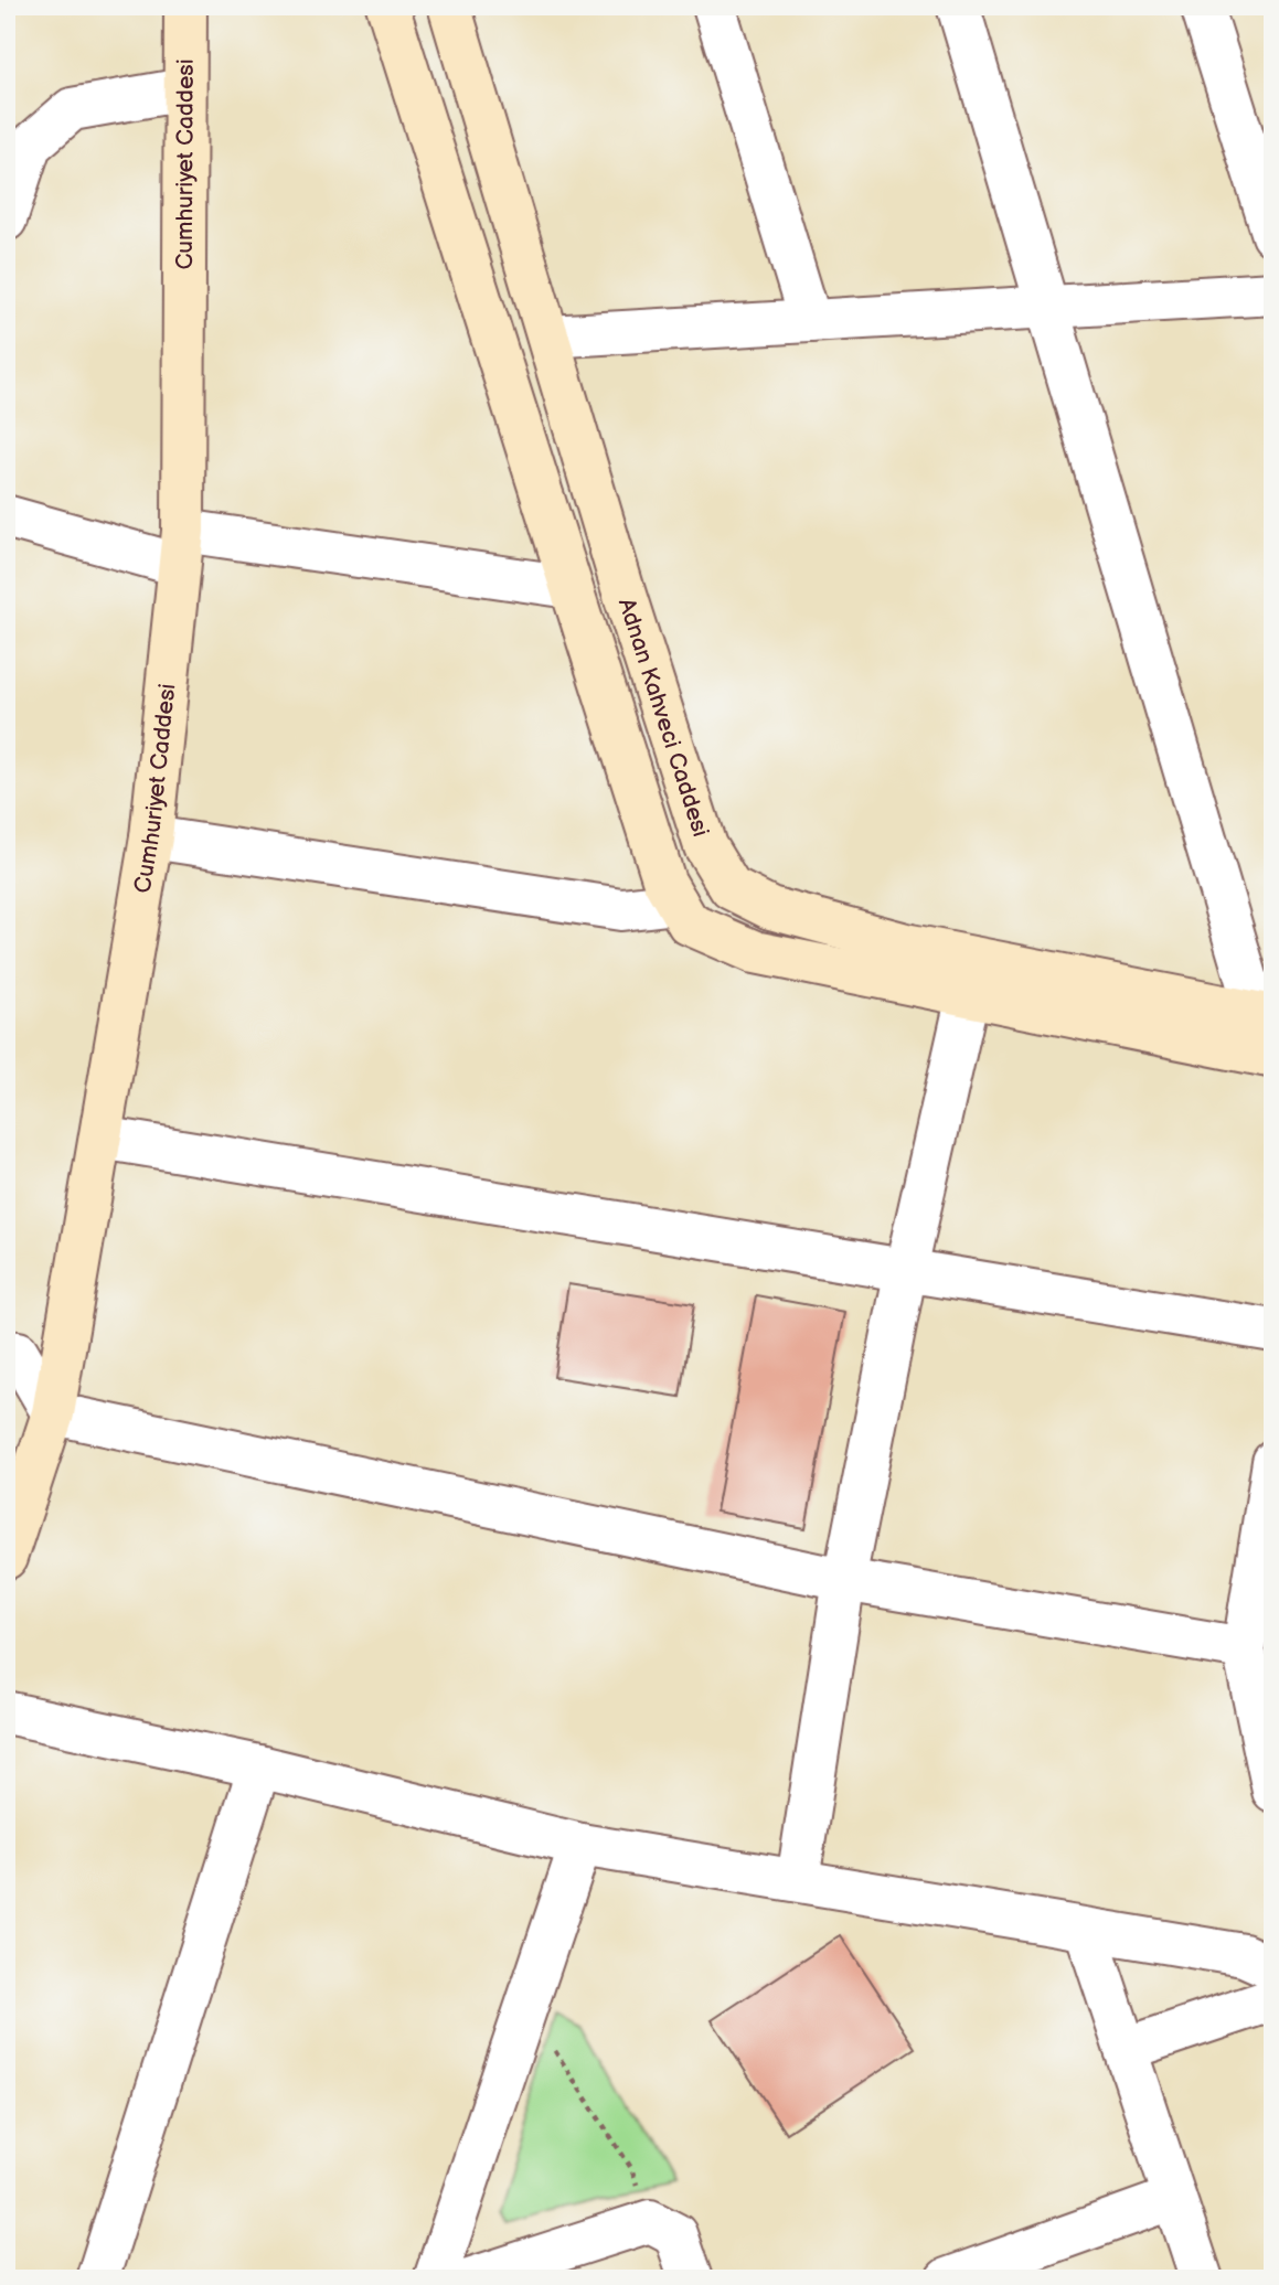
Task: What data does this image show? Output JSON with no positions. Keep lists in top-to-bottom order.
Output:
{
  "streets": {
    "main road": ["Cumhuriyet Caddesi", "Adnan Kahveci Caddesi"]
  }
}
